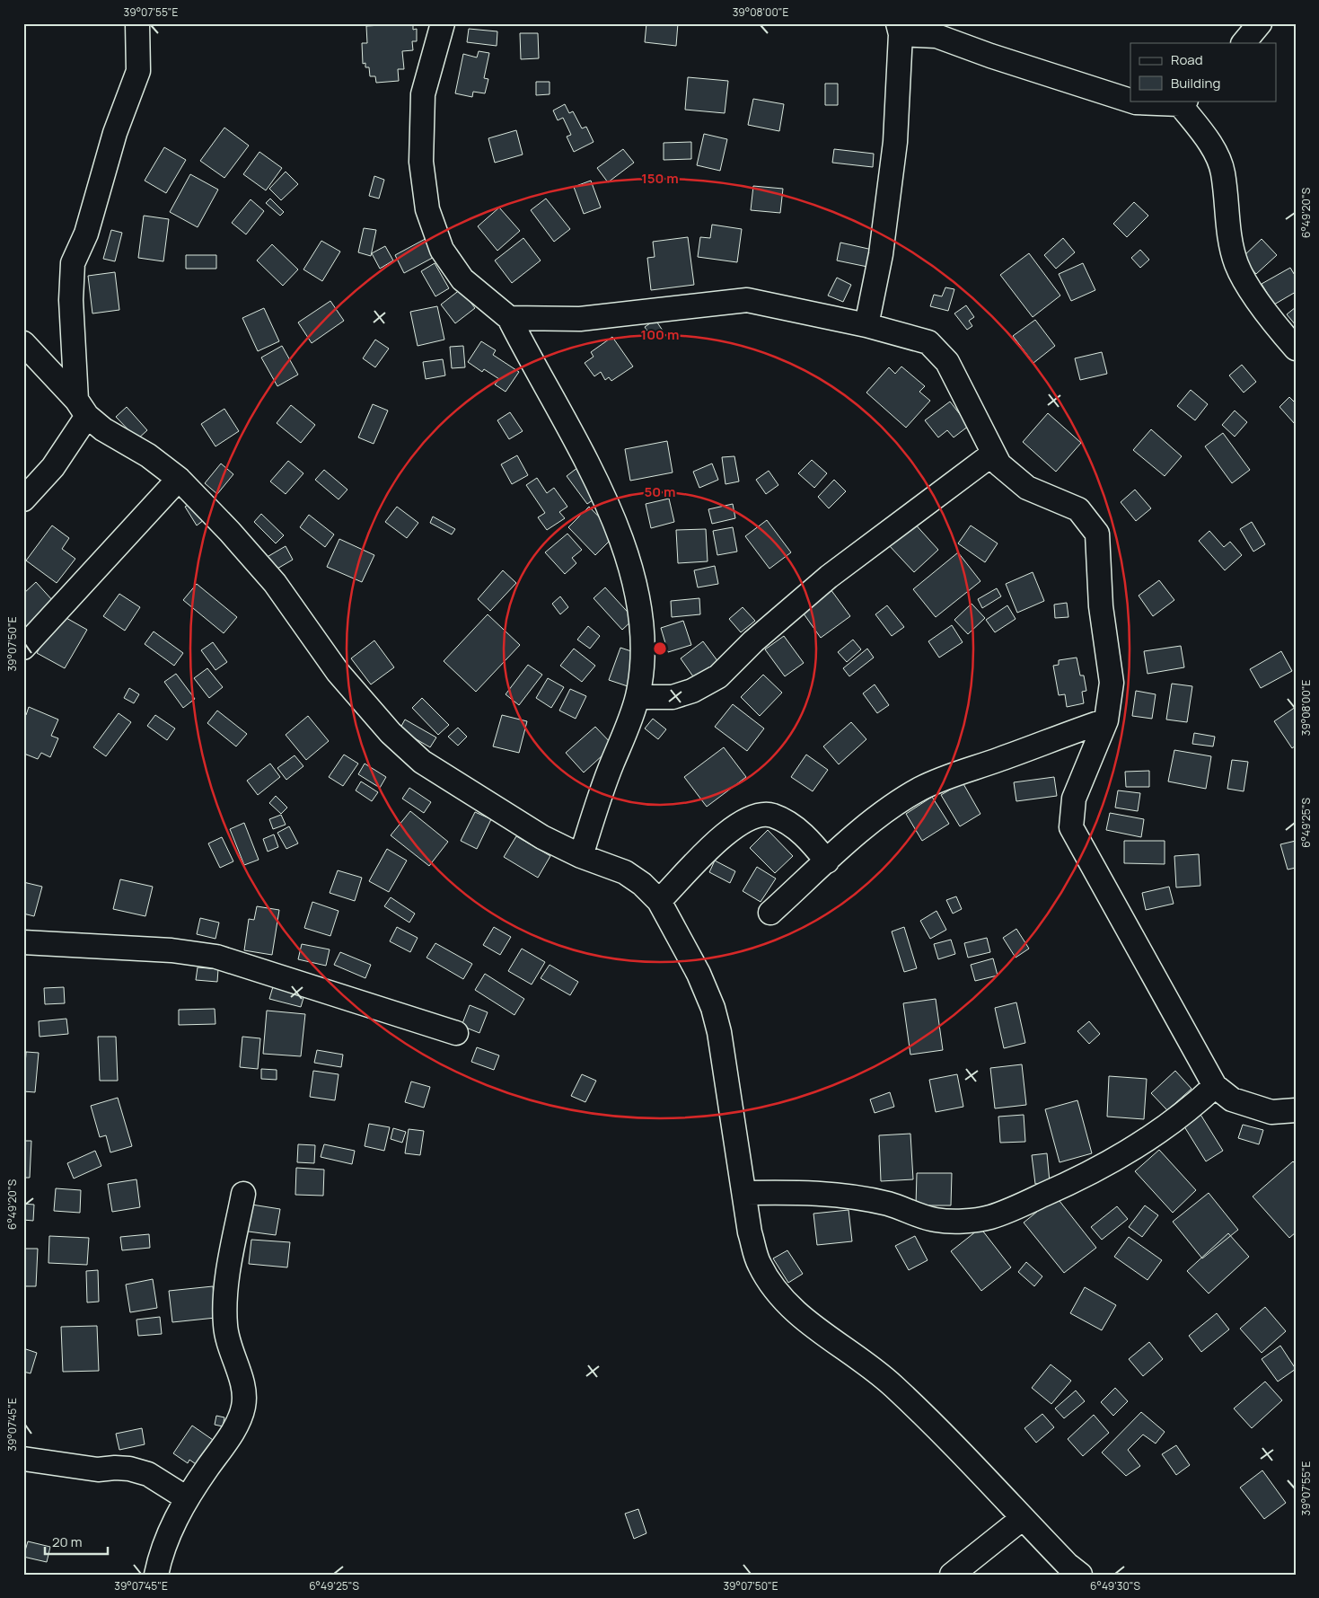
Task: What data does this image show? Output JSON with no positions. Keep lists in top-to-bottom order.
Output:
{
  "legend": ["Road", "Building"],
  "scale_bar": "20 m",
  "coordinates": [
    "39°07'55\"E",
    "39°08'00\"E",
    "6°49'20\"S",
    "39°07'50\"E",
    "6°49'25\"S",
    "39°07'45\"E",
    "6°49'30\"S"
  ],
  "rings": ["150 m", "100 m", "50 m"]
}
